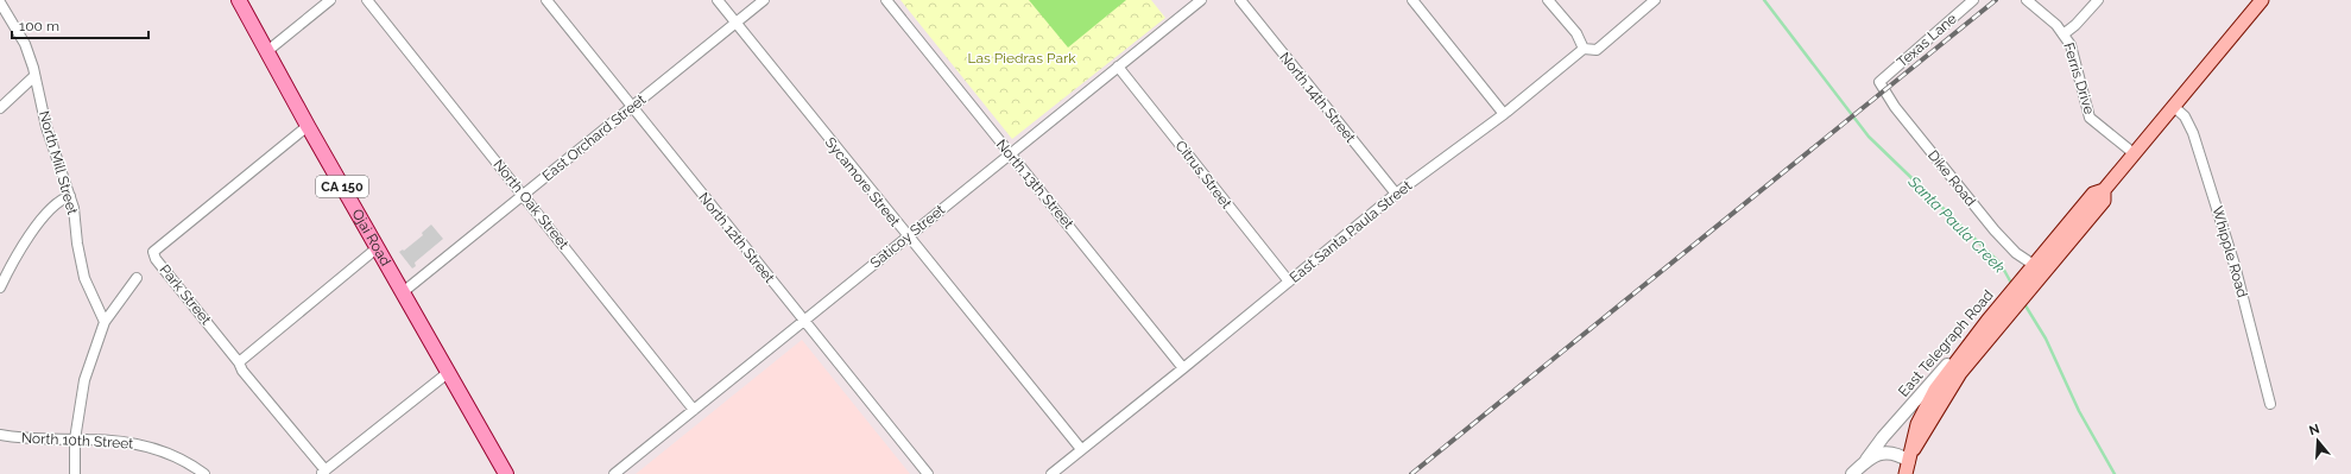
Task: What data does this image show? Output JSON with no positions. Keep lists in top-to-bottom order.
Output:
{
  "streets": {
    "main road": ["CA 150", "Ojai Road", "East Telegraph Road"],
    "street": [
      "Texas Lane",
      "Ferris Drive",
      "North 14th Street",
      "East Orchard Street",
      "North Mill Street",
      "Citrus Street",
      "Dike Road",
      "Sycamore Street",
      "North 13th Street",
      "North Oak Street",
      "East Santa Paula Street",
      "Saticoy Street",
      "North 12th Street",
      "Whipple Road",
      "Park Street",
      "North 10th Street"
    ]
  },
  "crossings": [
    ["Texas Lane", "Dike Road"],
    ["Ferris Drive", "East Telegraph Road"],
    ["North 14th Street", "East Santa Paula Street"],
    ["East Orchard Street", "Sycamore Street"],
    ["East Orchard Street", "North Oak Street"],
    ["East Orchard Street", "Ojai Road"],
    ["East Orchard Street", "North 12th Street"],
    ["Citrus Street", "East Santa Paula Street"],
    ["Citrus Street", "Saticoy Street"],
    ["Dike Road", "East Telegraph Road"],
    ["Sycamore Street", "East Santa Paula Street"],
    ["Sycamore Street", "Saticoy Street"],
    ["North 13th Street", "East Santa Paula Street"],
    ["North 13th Street", "Saticoy Street"],
    ["North Oak Street", "Saticoy Street"],
    ["Saticoy Street", "North 12th Street"],
    ["Ojai Road", "Park Street"],
    ["Whipple Road", "East Telegraph Road"]
  ],
  "water": ["Santa Paula Creek"],
  "parks": ["Las Piedras Park"],
  "scale_bar": "100 m",
  "north": "top"
}
